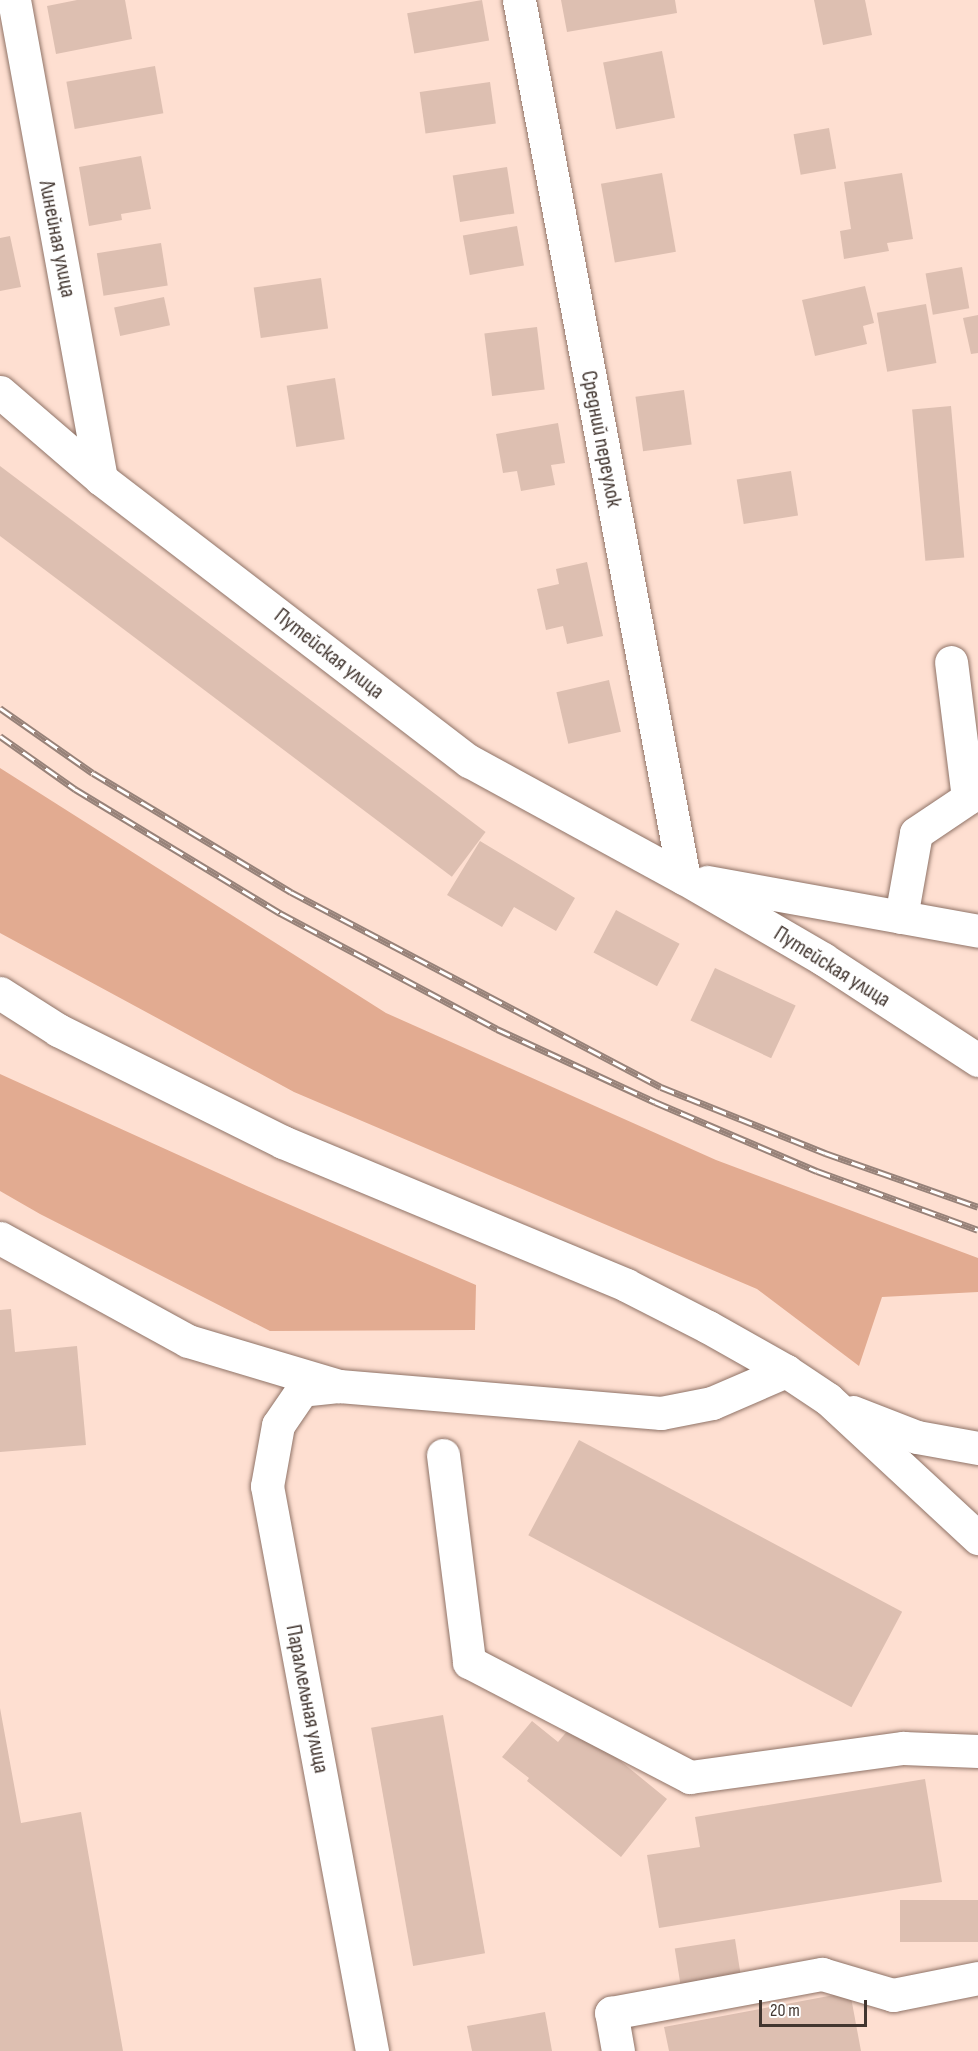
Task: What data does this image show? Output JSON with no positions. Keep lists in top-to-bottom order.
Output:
{
  "streets": {
    "main road": [
      "Линейная улица",
      "Средний переулок",
      "Путейская улица",
      "Параллельная улица"
    ]
  },
  "crossings": [
    ["Линейная улица", "Путейская улица"],
    ["Средний переулок", "Путейская улица"]
  ],
  "scale_bar": "20 m"
}
